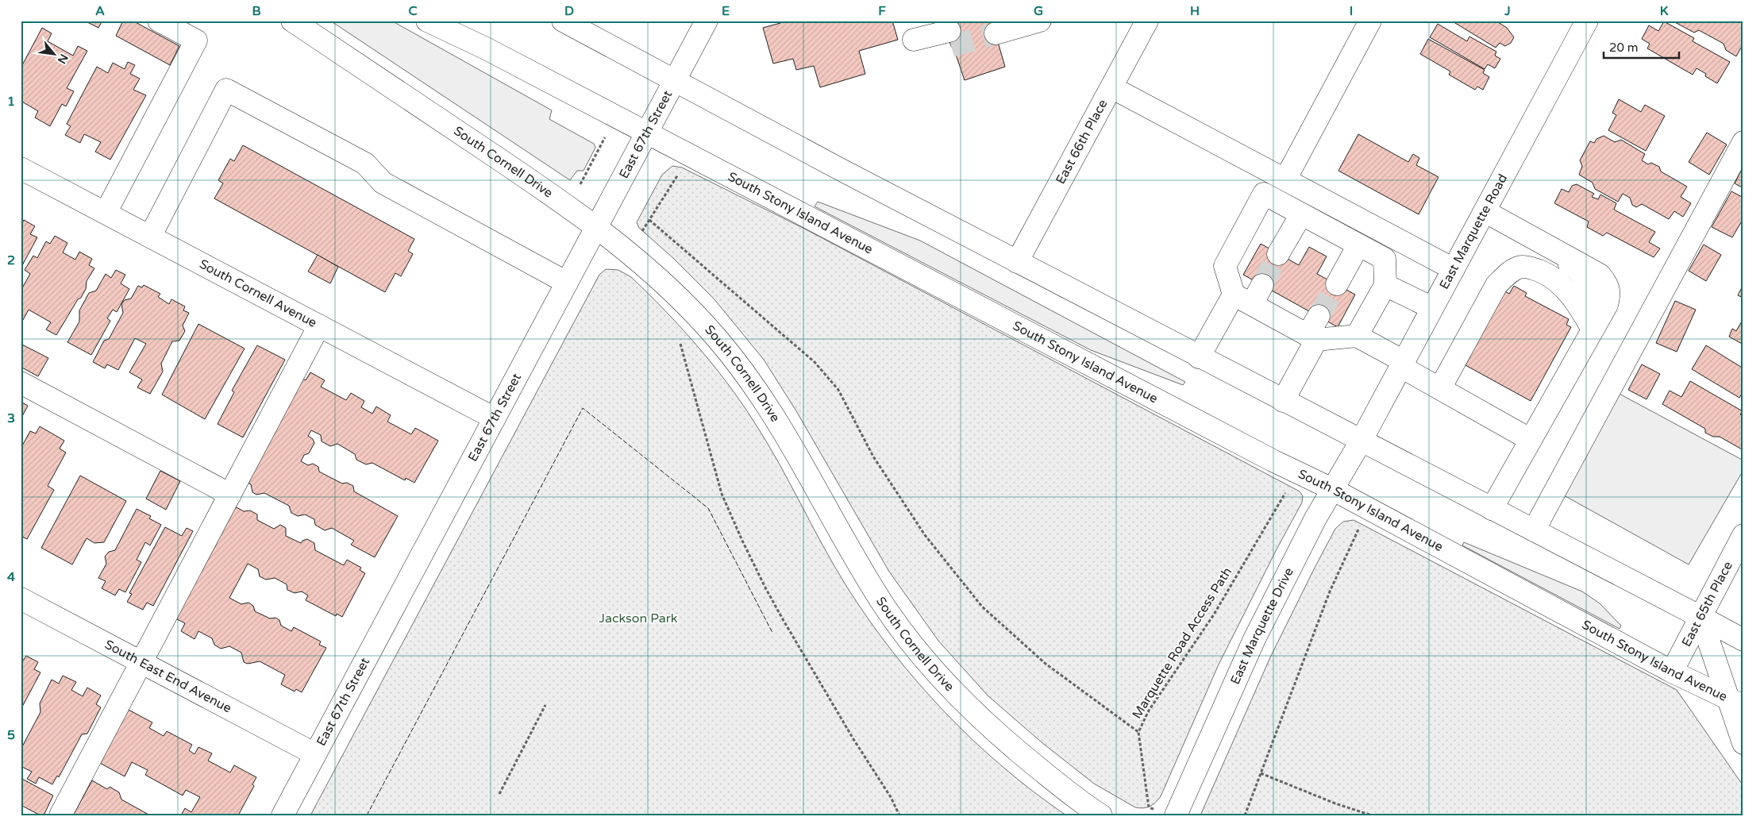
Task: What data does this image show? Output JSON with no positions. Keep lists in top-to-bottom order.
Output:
{
  "streets": {
    "main road": [
      "East 67th Street",
      "East 66th Place",
      "South Cornell Drive",
      "South Stony Island Avenue",
      "East Marquette Road",
      "South Cornell Avenue",
      "East 65th Place",
      "East Marquette Drive",
      "South East End Avenue"
    ],
    "path": ["Marquette Road Access Path"]
  },
  "crossings": [
    ["East 67th Street", "South Cornell Drive"],
    ["East 67th Street", "South Stony Island Avenue"],
    ["East 67th Street", "South Cornell Avenue"],
    ["East 67th Street", "South East End Avenue"],
    ["South Stony Island Avenue", "East 65th Place"],
    ["South Stony Island Avenue", "East Marquette Drive"],
    ["East Marquette Road", "East Marquette Drive"]
  ],
  "parks": ["Jackson Park"],
  "scale_bar": "20 m",
  "north": "bottom right",
  "grid": {
    "columns": [
      "A",
      "B",
      "C",
      "D",
      "E",
      "F",
      "G",
      "H",
      "I",
      "J",
      "K"
    ],
    "rows": [
      "1",
      "2",
      "3",
      "4",
      "5"
    ]
  }
}
